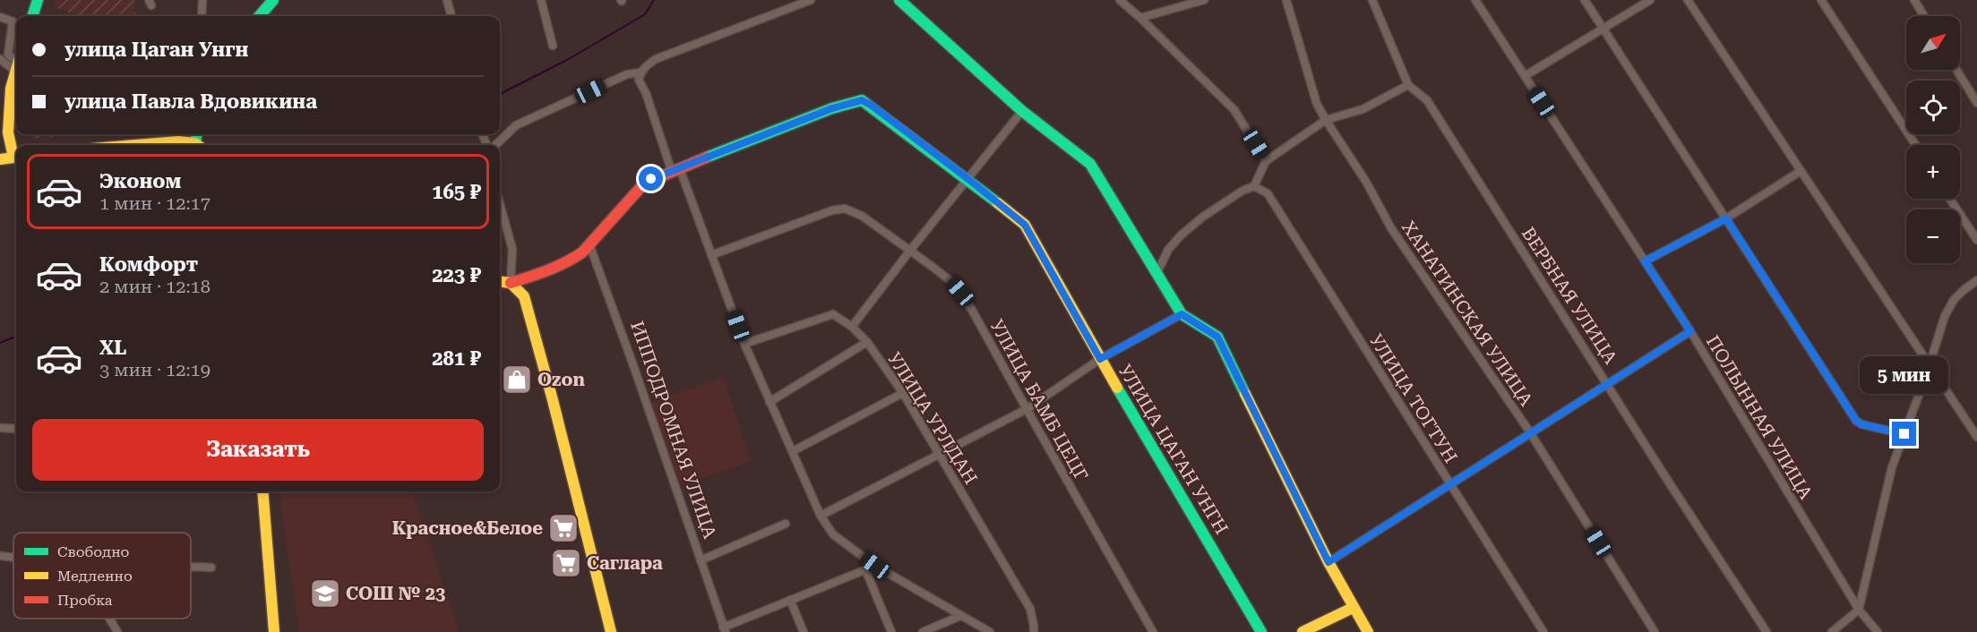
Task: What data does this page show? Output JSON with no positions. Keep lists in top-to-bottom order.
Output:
{
  "streets": {
    "street": [
      "ВЕРБНАЯ УЛИЦА",
      "ХАНАТИНСКАЯ УЛИЦА",
      "УЛИЦА ТОГТУН",
      "УЛИЦА БАМБ ЦЕЦГ",
      "ПОЛЫННАЯ УЛИЦА",
      "УЛИЦА УРЛДАН",
      "ИППОДРОМНАЯ УЛИЦА",
      "УЛИЦА ЦАГАН УНГН"
    ]
  },
  "crossings": [
    ["ИППОДРОМНАЯ УЛИЦА", "УЛИЦА ЦАГАН УНГН"]
  ],
  "places": {
    "shop": ["Ozon"],
    "supermarket": ["Красное&Белое", "Саглара"],
    "school or university": ["СОШ № 23"]
  },
  "legend": ["Свободно", "Медленно", "Пробка"],
  "north": "top right",
  "page": {
    "map_buttons": ["+", "−"],
    "banner": ["улица Цаган Унгн", "улица Павла Вдовикина"],
    "list": [
      {
        "name": "Эконом",
        "note": "1 мин · 12:17",
        "value": "165 ₽"
      },
      {
        "name": "Комфорт",
        "note": "2 мин · 12:18",
        "value": "223 ₽"
      },
      {
        "name": "XL",
        "note": "3 мин · 12:19",
        "value": "281 ₽"
      }
    ],
    "bubble": "5 мин",
    "buttons": "Заказать"
  }
}
